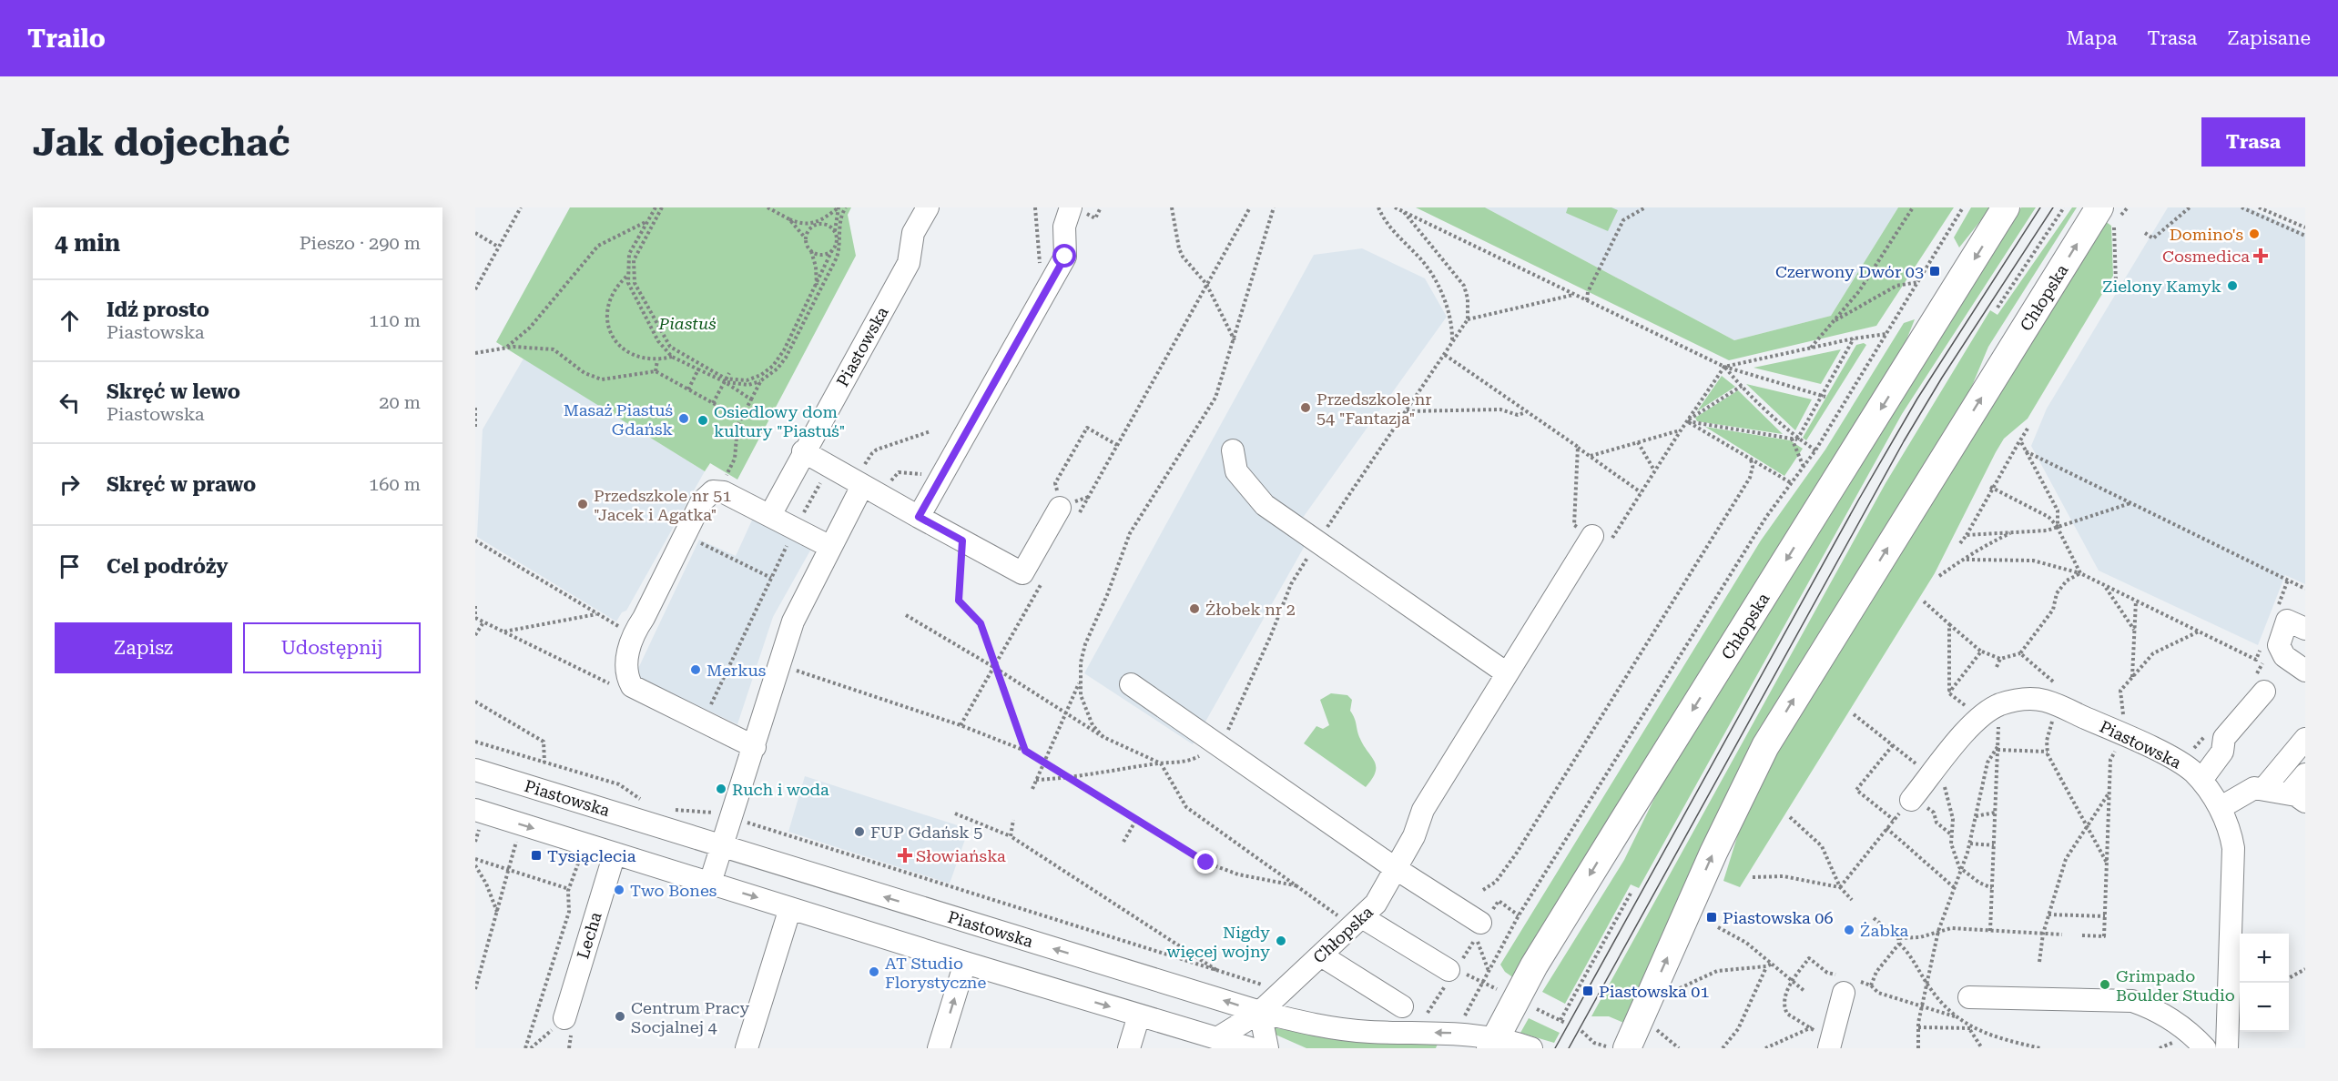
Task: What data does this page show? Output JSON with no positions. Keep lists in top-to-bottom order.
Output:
{
  "streets": {
    "main road": ["Chłopska"],
    "street": ["Piastowska", "Lecha"]
  },
  "crossings": [
    ["Chłopska", "Piastowska"]
  ],
  "parks": ["Piastuś"],
  "places": {
    "other": [
      "Domino's",
      "Zielony Kamyk",
      "Przedszkole nr 54 \"Fantazja\"",
      "Masaż Piastuś Gdańsk",
      "Osiedlowy dom kultury \"Piastuś\"",
      "Przedszkole nr 51 \"Jacek i Agatka\"",
      "Żłobek nr 2",
      "Merkus",
      "Ruch i woda",
      "FUP Gdańsk 5",
      "Two Bones",
      "Żabka",
      "Nigdy więcej wojny",
      "AT Studio Florystyczne",
      "Grimpado Boulder Studio",
      "Centrum Pracy Socjalnej 4"
    ],
    "health": ["Cosmedica", "Słowiańska"],
    "transit": [
      "Czerwony Dwór 03",
      "Tysiąclecia",
      "Piastowska 06",
      "Piastowska 01"
    ]
  },
  "page": {
    "header": "Trailo",
    "nav": ["Mapa", "Trasa", "Zapisane"],
    "buttons": [
      "Trasa",
      ["Zapisz", "Udostępnij"]
    ],
    "title": "Jak dojechać",
    "heading": ["4 min", "Pieszo · 290 m"],
    "list": [
      ["Idź prosto", "Piastowska", "110 m"],
      ["Skręć w lewo", "Piastowska", "20 m"],
      ["Skręć w prawo", "160 m"],
      "Cel podróży"
    ],
    "map_buttons": ["+", "−"]
  }
}
